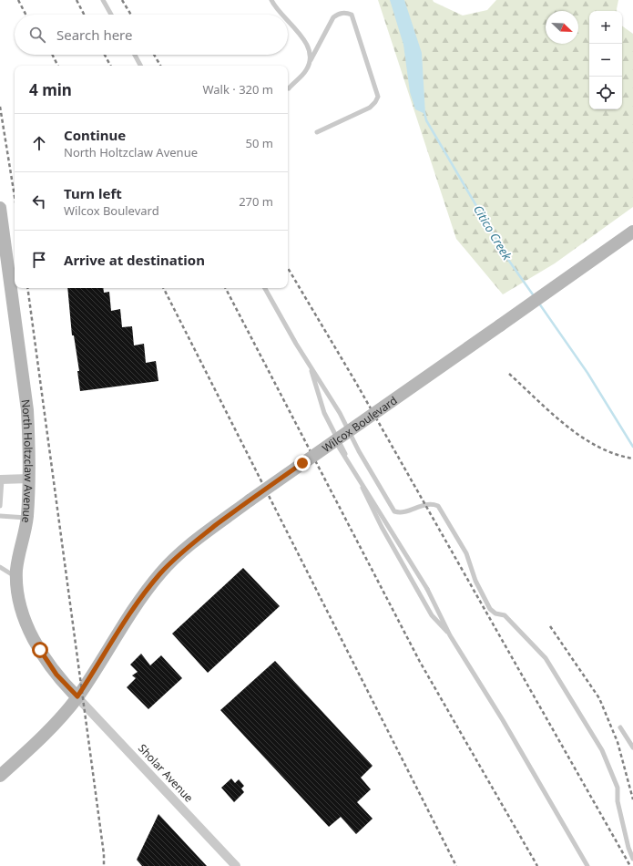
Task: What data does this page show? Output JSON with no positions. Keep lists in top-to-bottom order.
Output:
{
  "streets": {
    "main road": ["Wilcox Boulevard", "North Holtzclaw Avenue"],
    "street": ["Sholar Avenue"]
  },
  "crossings": [
    ["Wilcox Boulevard", "North Holtzclaw Avenue"],
    ["Wilcox Boulevard", "Sholar Avenue"],
    ["North Holtzclaw Avenue", "Sholar Avenue"]
  ],
  "water": ["Citico Creek"],
  "north": "bottom right",
  "page": {
    "map_buttons": ["+", "−"],
    "search": "Search here",
    "heading": ["4 min", "Walk · 320 m"],
    "list": [
      ["Continue", "North Holtzclaw Avenue", "50 m"],
      ["Turn left", "Wilcox Boulevard", "270 m"],
      "Arrive at destination"
    ]
  }
}
